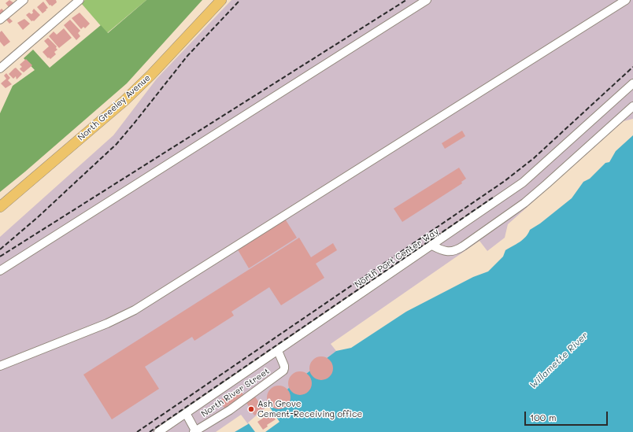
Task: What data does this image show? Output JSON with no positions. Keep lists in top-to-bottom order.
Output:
{
  "streets": {
    "main road": ["North Greeley Avenue"],
    "street": ["North Port Center Way", "North River Street"]
  },
  "crossings": [
    ["North Port Center Way", "North River Street"]
  ],
  "water": ["Willamette River"],
  "places": ["Ash Grove Cement-Receiving office"],
  "scale_bar": "100 m"
}
